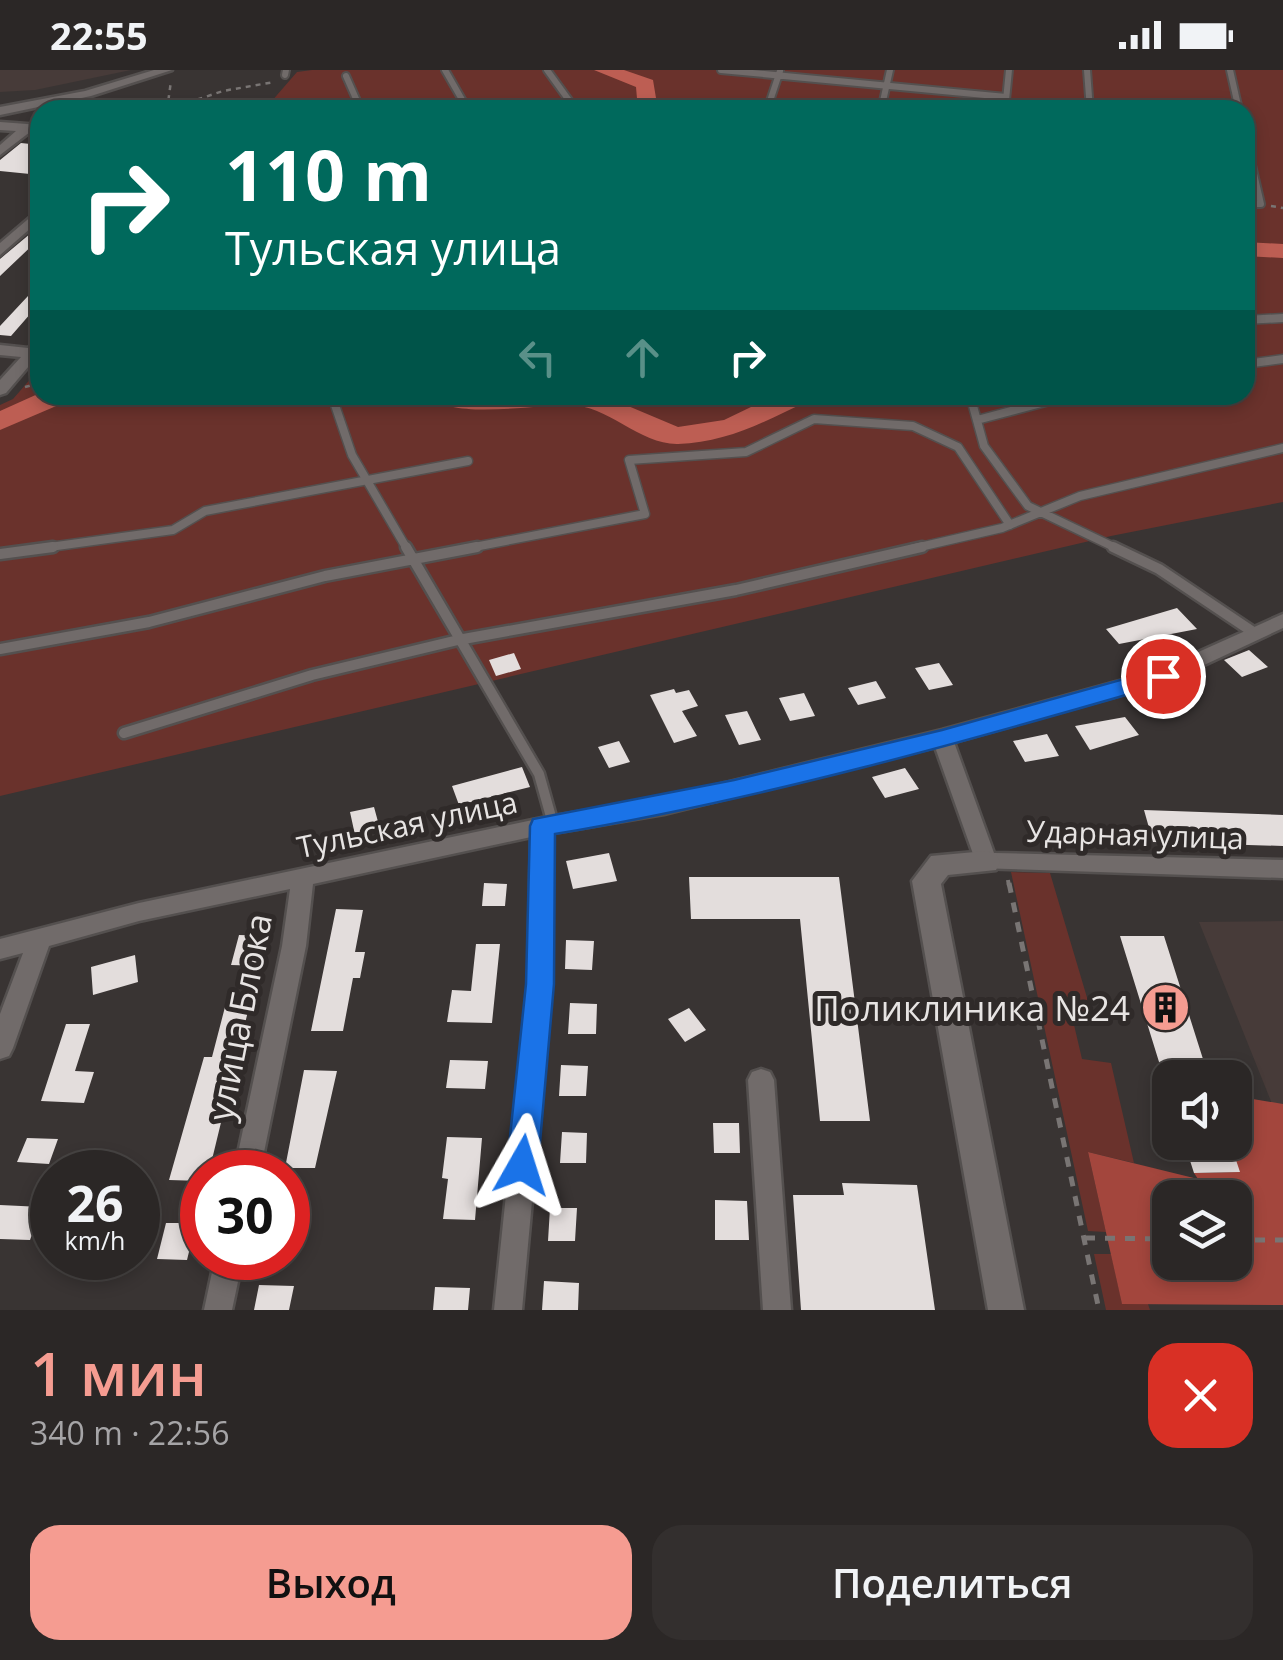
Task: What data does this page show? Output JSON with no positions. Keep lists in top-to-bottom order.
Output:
{
  "streets": {
    "street": ["Тульская улица", "Ударная улица", "улица Блока"]
  },
  "crossings": [
    ["Тульская улица", "улица Блока"]
  ],
  "places": {
    "building": ["Поликлиника №24"]
  },
  "page": {
    "status": "22:55",
    "turn": ["110 m", "Тульская улица"],
    "speed": "26 km/h",
    "limit": "30",
    "heading": ["1 мин", "340 m · 22:56"],
    "buttons": ["Выход", "Поделиться"]
  }
}
